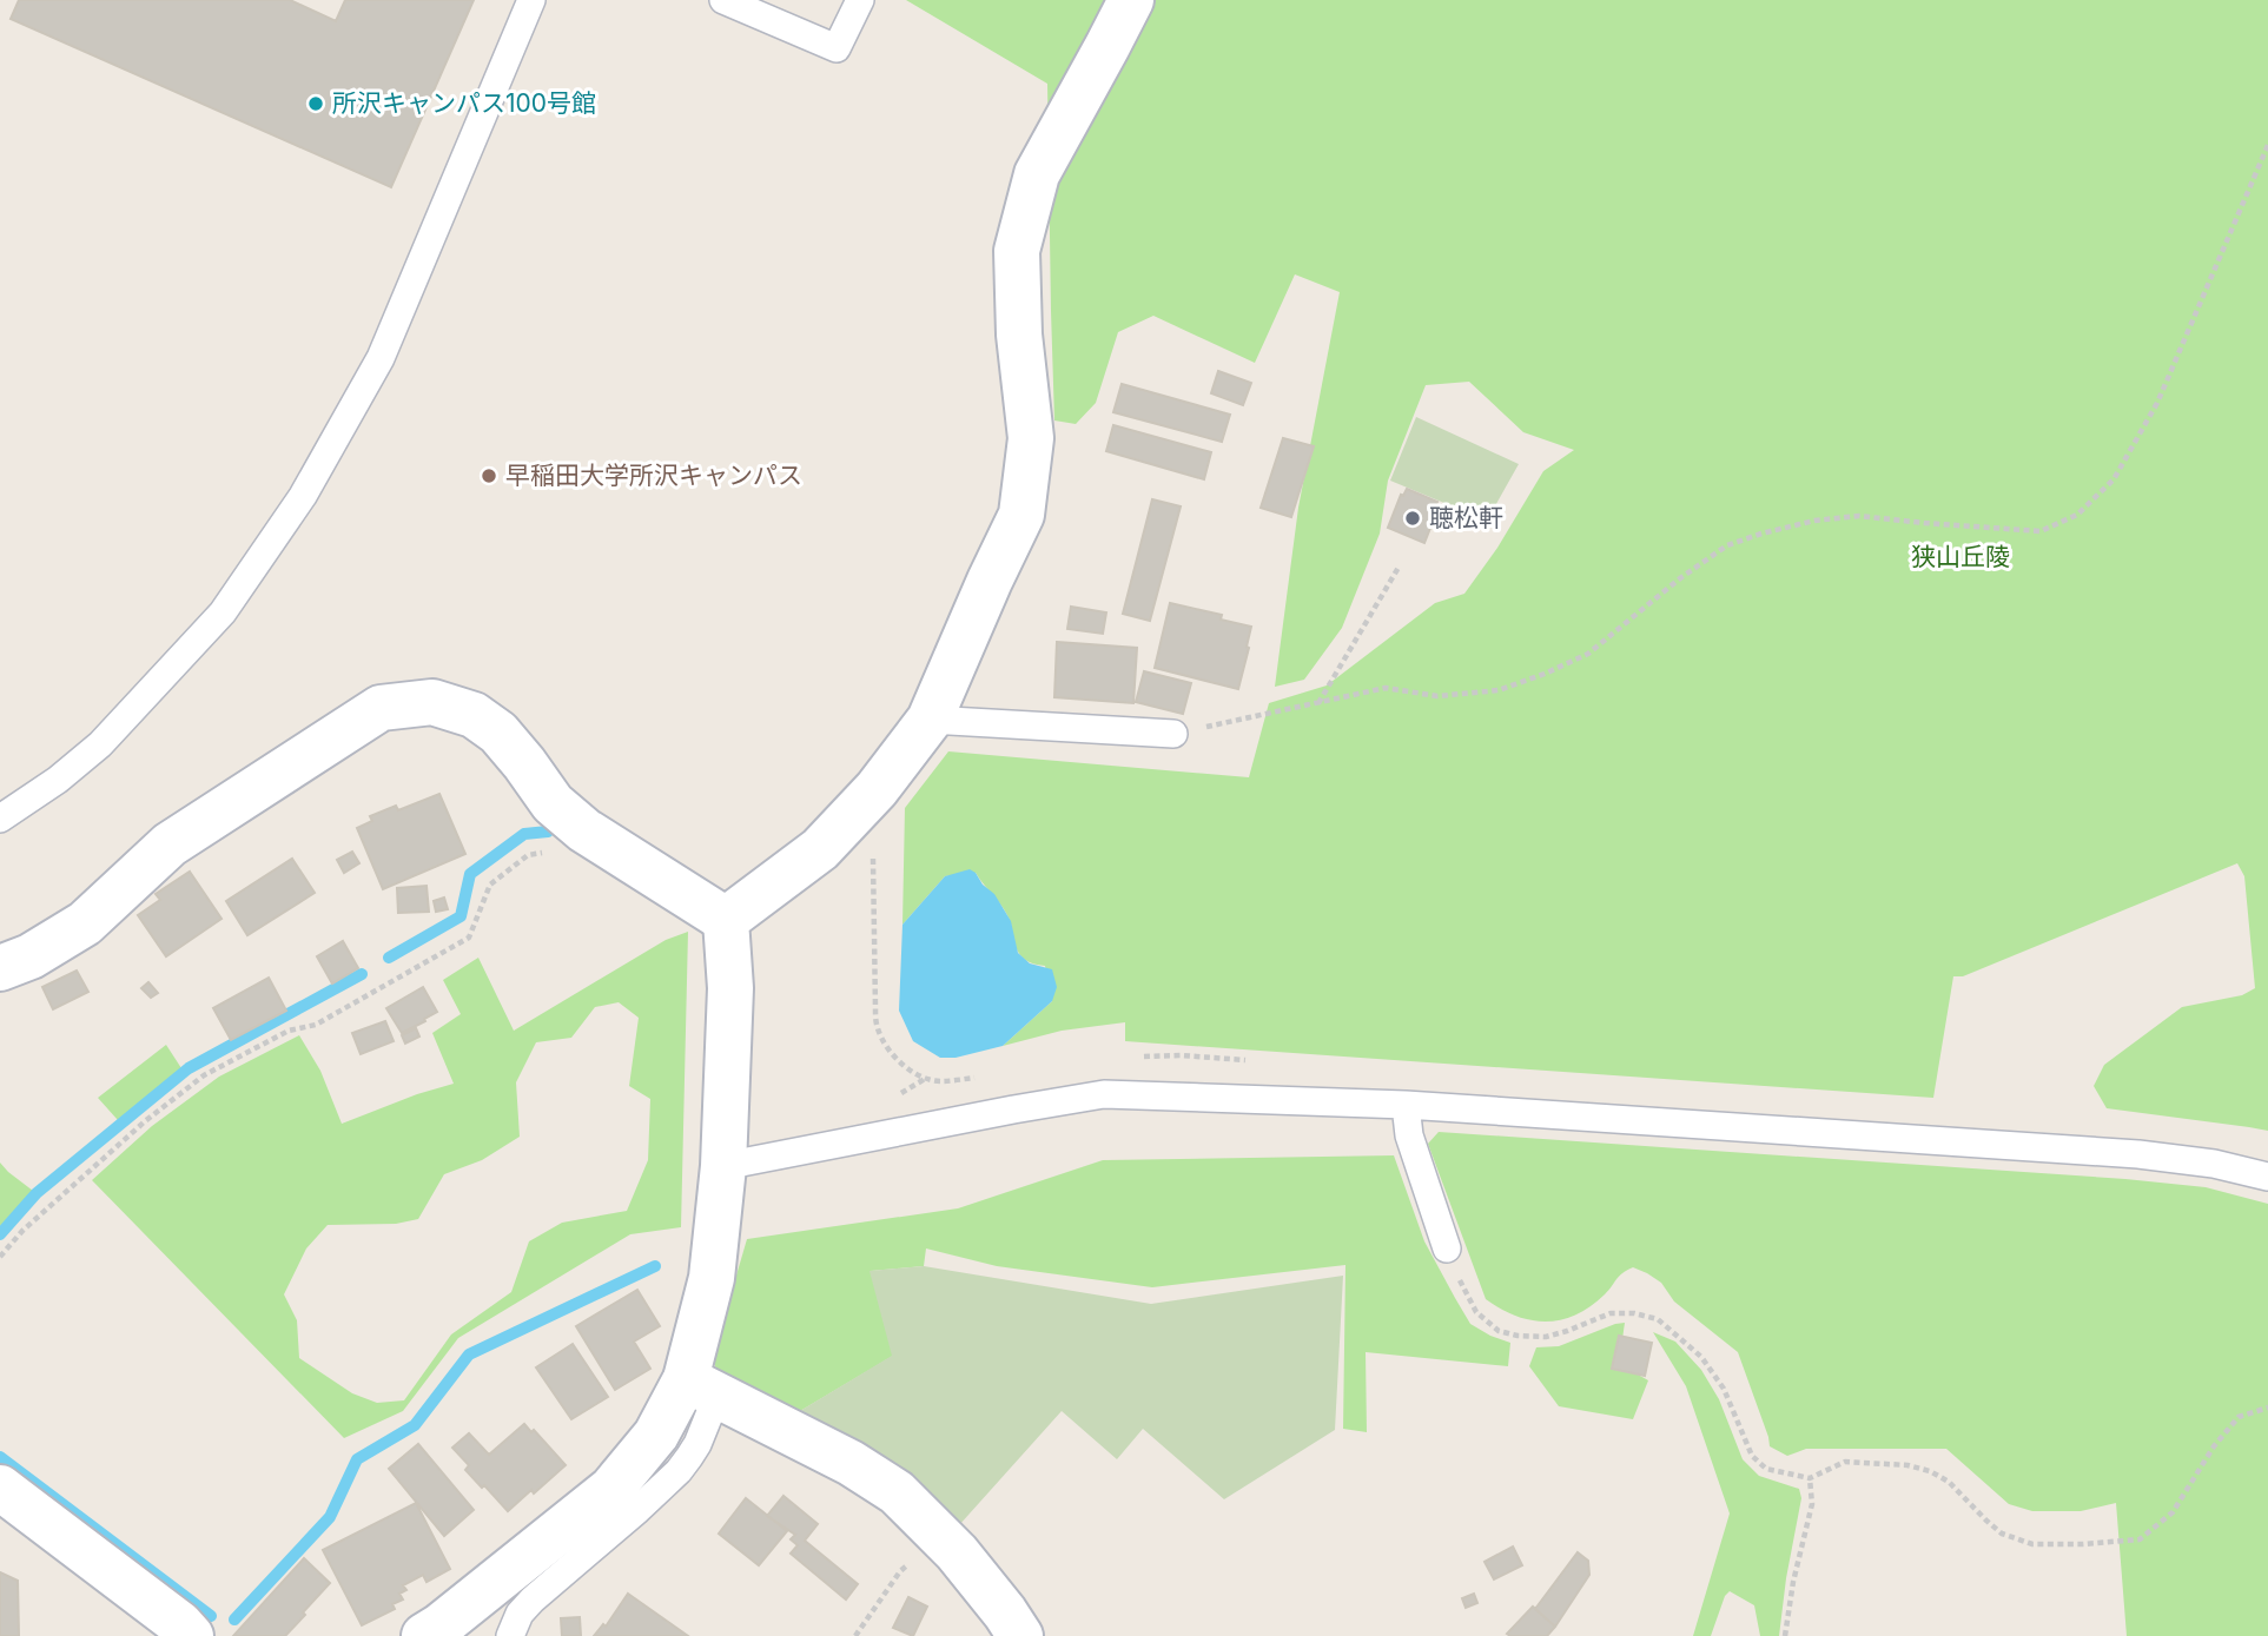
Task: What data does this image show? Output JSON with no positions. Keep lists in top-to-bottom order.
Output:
{
  "parks": ["狭山丘陵"],
  "places": ["所沢キャンパス100号館", "早稲田大学所沢キャンパス", "聴松軒"]
}
